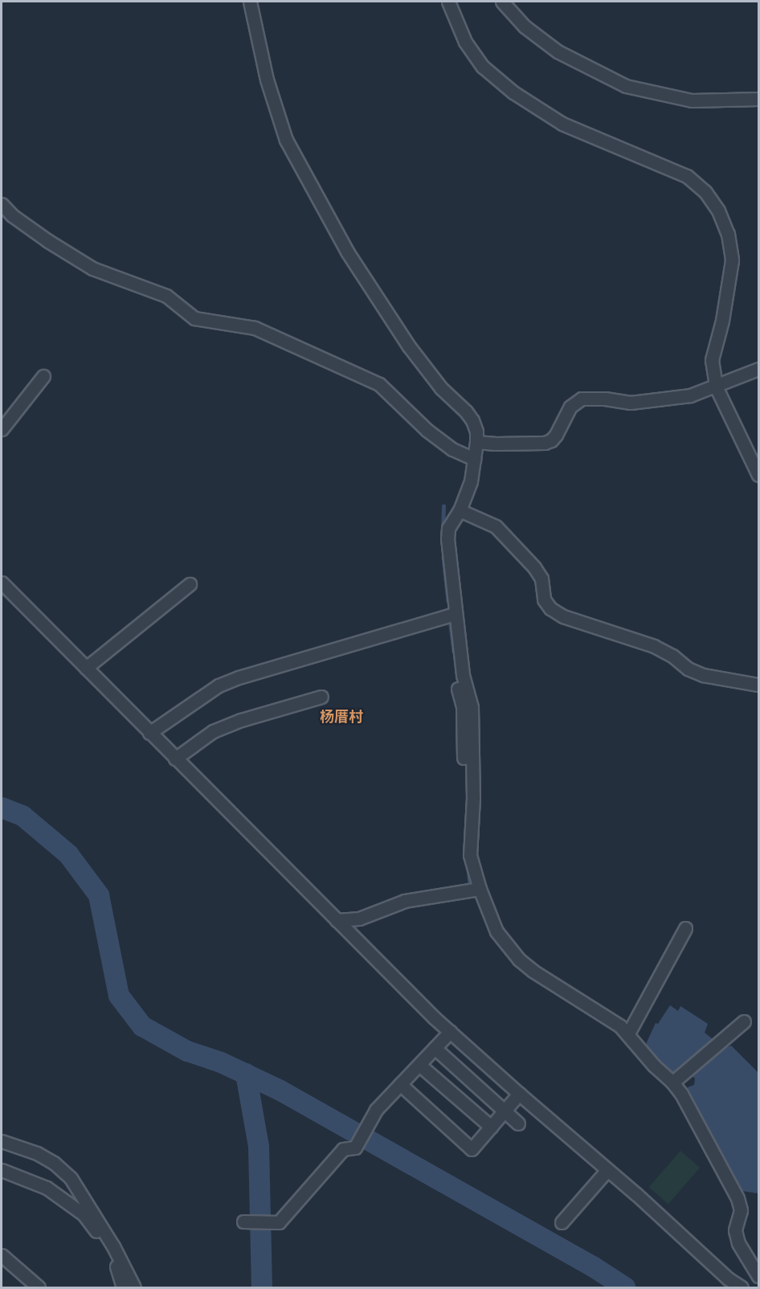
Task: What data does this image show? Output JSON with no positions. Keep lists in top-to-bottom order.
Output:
{
  "districts": ["杨厝村"]
}
